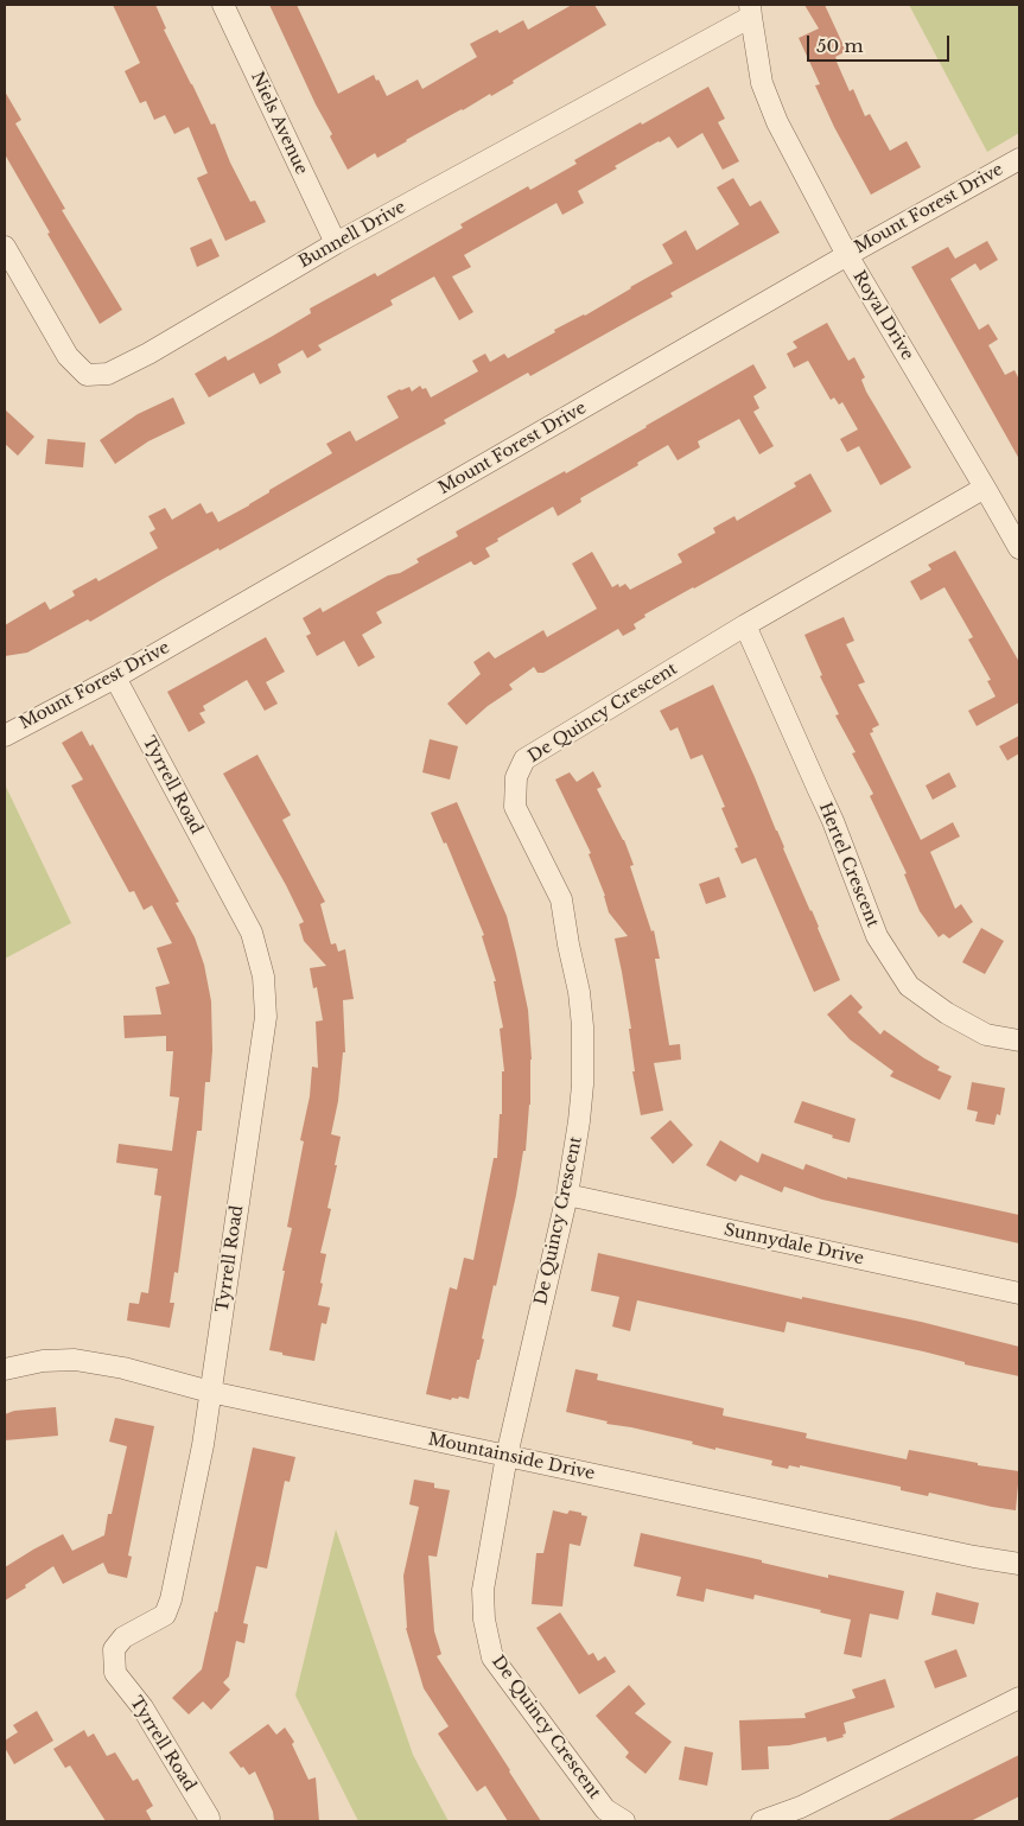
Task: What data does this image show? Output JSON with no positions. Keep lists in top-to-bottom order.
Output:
{
  "streets": {
    "street": [
      "Niels Avenue",
      "Mount Forest Drive",
      "Bunnell Drive",
      "Royal Drive",
      "De Quincy Crescent",
      "Tyrrell Road",
      "Hertel Crescent",
      "Sunnydale Drive",
      "Mountainside Drive"
    ]
  },
  "crossings": [
    ["Niels Avenue", "Bunnell Drive"],
    ["Mount Forest Drive", "Royal Drive"],
    ["Mount Forest Drive", "Tyrrell Road"],
    ["Bunnell Drive", "Royal Drive"],
    ["Royal Drive", "De Quincy Crescent"],
    ["De Quincy Crescent", "Hertel Crescent"],
    ["De Quincy Crescent", "Sunnydale Drive"],
    ["De Quincy Crescent", "Mountainside Drive"],
    ["Tyrrell Road", "Mountainside Drive"]
  ],
  "scale_bar": "50 m"
}
